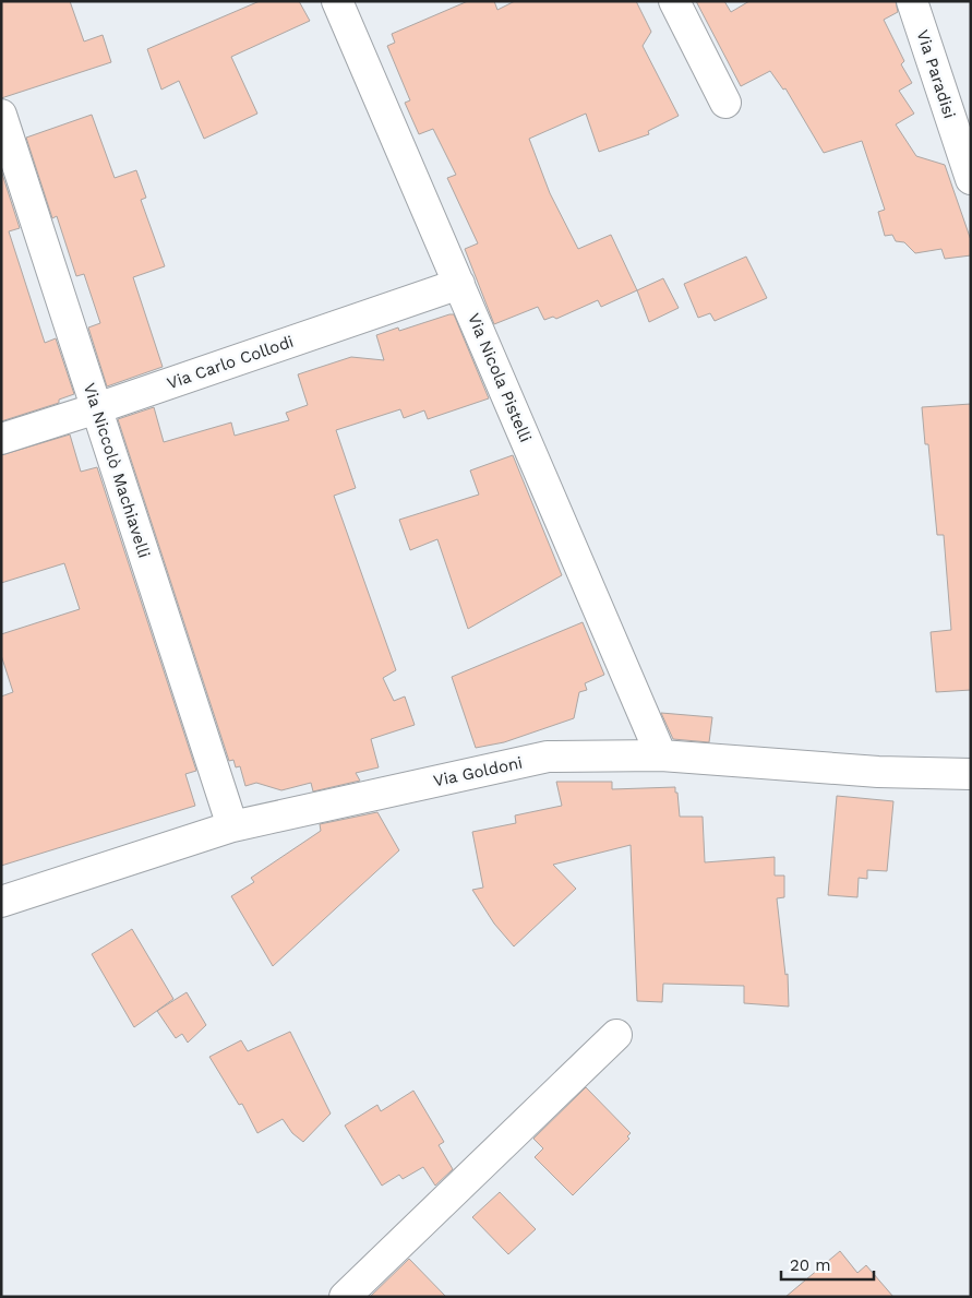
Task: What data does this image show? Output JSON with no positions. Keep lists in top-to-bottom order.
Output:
{
  "streets": {
    "street": [
      "Via Paradisi",
      "Via Carlo Collodi",
      "Via Nicola Pistelli",
      "Via Niccolò Machiavelli",
      "Via Goldoni"
    ]
  },
  "crossings": [
    ["Via Carlo Collodi", "Via Nicola Pistelli"],
    ["Via Carlo Collodi", "Via Niccolò Machiavelli"],
    ["Via Nicola Pistelli", "Via Goldoni"],
    ["Via Niccolò Machiavelli", "Via Goldoni"]
  ],
  "scale_bar": "20 m"
}
